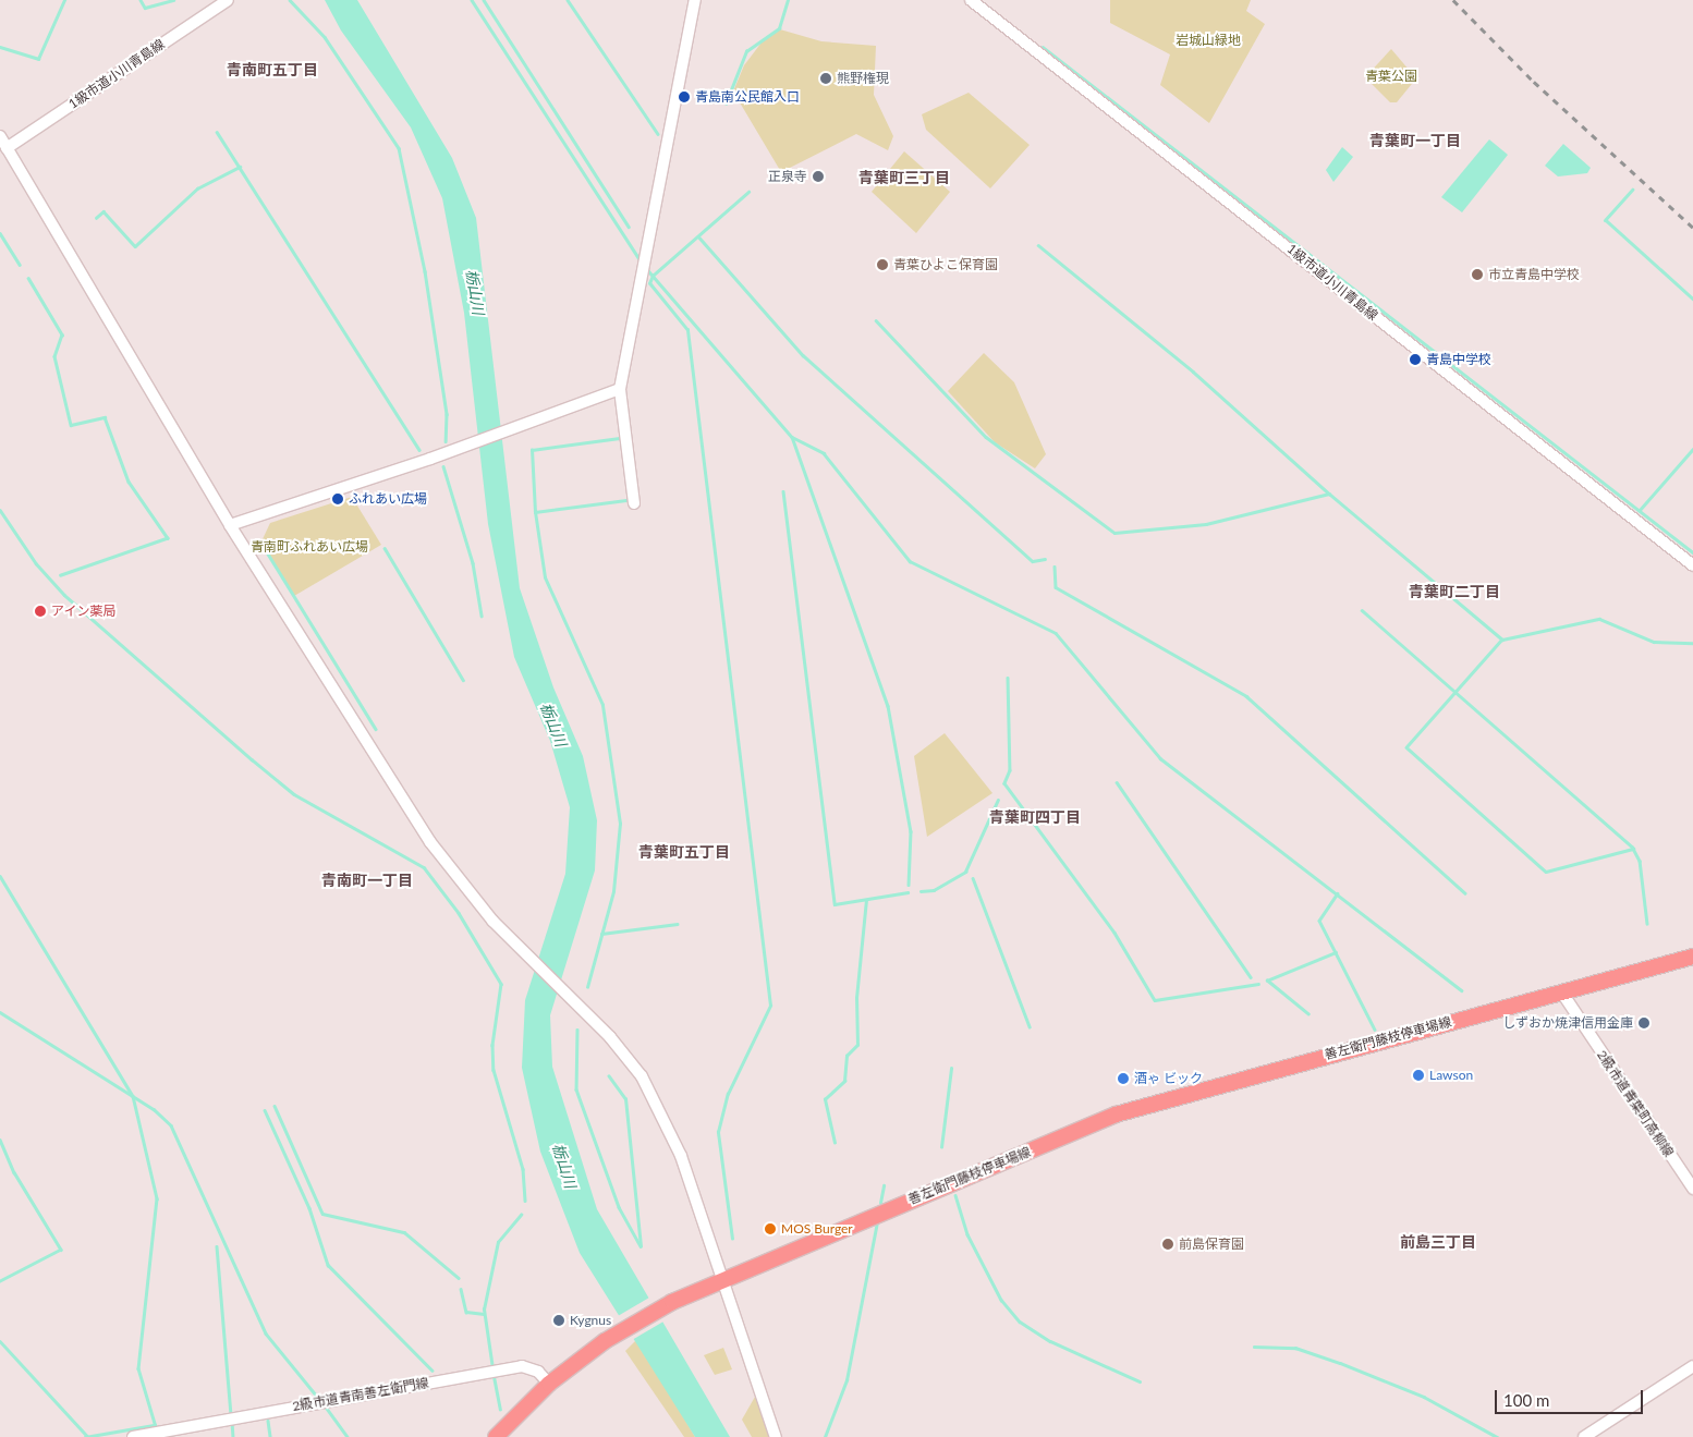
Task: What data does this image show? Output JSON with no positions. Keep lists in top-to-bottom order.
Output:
{
  "streets": {
    "main road": ["善左衛門藤枝停車場線"],
    "street": ["1級市道小川青島線", "2級市道青葉町高柳線", "2級市道青南善左衛門線"]
  },
  "crossings": [
    ["善左衛門藤枝停車場線", "2級市道青葉町高柳線"],
    ["善左衛門藤枝停車場線", "2級市道青南善左衛門線"]
  ],
  "districts": [
    "青南町五丁目",
    "青葉町一丁目",
    "青葉町三丁目",
    "青葉町二丁目",
    "青葉町四丁目",
    "青葉町五丁目",
    "青南町一丁目",
    "前島三丁目"
  ],
  "water": ["栃山川"],
  "parks": ["岩城山緑地", "青葉公園", "青南町ふれあい広場"],
  "places": [
    "熊野権現",
    "青島南公民館入口",
    "正泉寺",
    "青葉ひよこ保育園",
    "市立青島中学校",
    "青島中学校",
    "ふれあい広場",
    "アイン薬局",
    "しずおか焼津信用金庫",
    "Lawson",
    "酒ゃ ビック",
    "MOS Burger",
    "前島保育園",
    "Kygnus"
  ],
  "scale_bar": "100 m"
}
